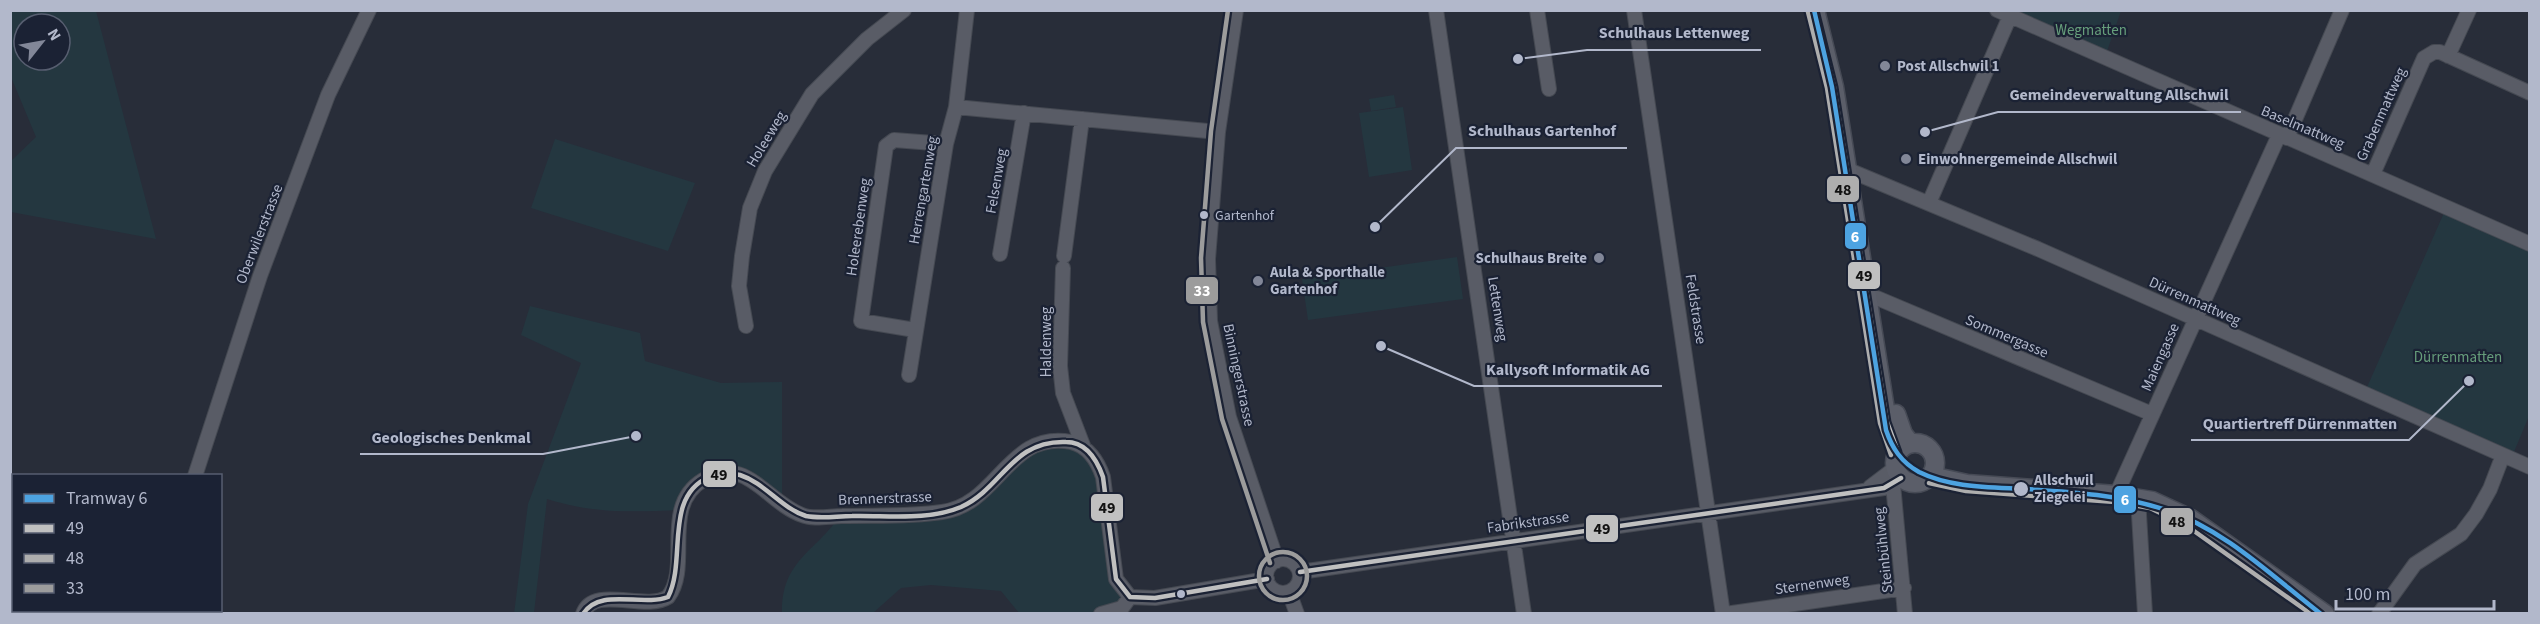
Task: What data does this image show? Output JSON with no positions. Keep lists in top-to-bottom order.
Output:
{
  "streets": {
    "street": [
      "Grabenmattweg",
      "Baselmattweg",
      "Holeeweg",
      "Felsenweg",
      "Herrengartenweg",
      "Holeerebenweg",
      "Oberwilerstrasse",
      "Dürrenmattweg",
      "Lettenweg",
      "Feldstrasse",
      "Sommergasse",
      "Haldenweg",
      "Maiengasse",
      "Binningerstrasse",
      "Brennerstrasse",
      "Fabrikstrasse",
      "Steinbühlweg",
      "Sternenweg"
    ]
  },
  "crossings": [
    ["Grabenmattweg", "Baselmattweg"],
    ["Baselmattweg", "Maiengasse"],
    ["Herrengartenweg", "Holeerebenweg"],
    ["Dürrenmattweg", "Maiengasse"],
    ["Lettenweg", "Fabrikstrasse"],
    ["Feldstrasse", "Fabrikstrasse"],
    ["Feldstrasse", "Sternenweg"],
    ["Sommergasse", "Maiengasse"],
    ["Haldenweg", "Brennerstrasse"],
    ["Binningerstrasse", "Fabrikstrasse"],
    ["Fabrikstrasse", "Steinbühlweg"],
    ["Steinbühlweg", "Sternenweg"]
  ],
  "parks": ["Wegmatten", "Dürrenmatten"],
  "places": [
    "Schulhaus Lettenweg",
    "Post Allschwil 1",
    "Gemeindeverwaltung Allschwil",
    "Einwohnergemeinde Allschwil",
    "Gartenhof",
    "Schulhaus Gartenhof",
    "Schulhaus Breite",
    "Aula & Sporthalle Gartenhof",
    "Kallysoft Informatik AG",
    "Quartiertreff Dürrenmatten",
    "Geologisches Denkmal",
    "Allschwil Ziegelei"
  ],
  "lines": [
    "tram line 6",
    "transit line 49",
    "transit line 33",
    "transit line 48"
  ],
  "legend": [
    "Tramway 6",
    "49",
    "48",
    "33"
  ],
  "scale_bar": "100 m",
  "north": "top right"
}
